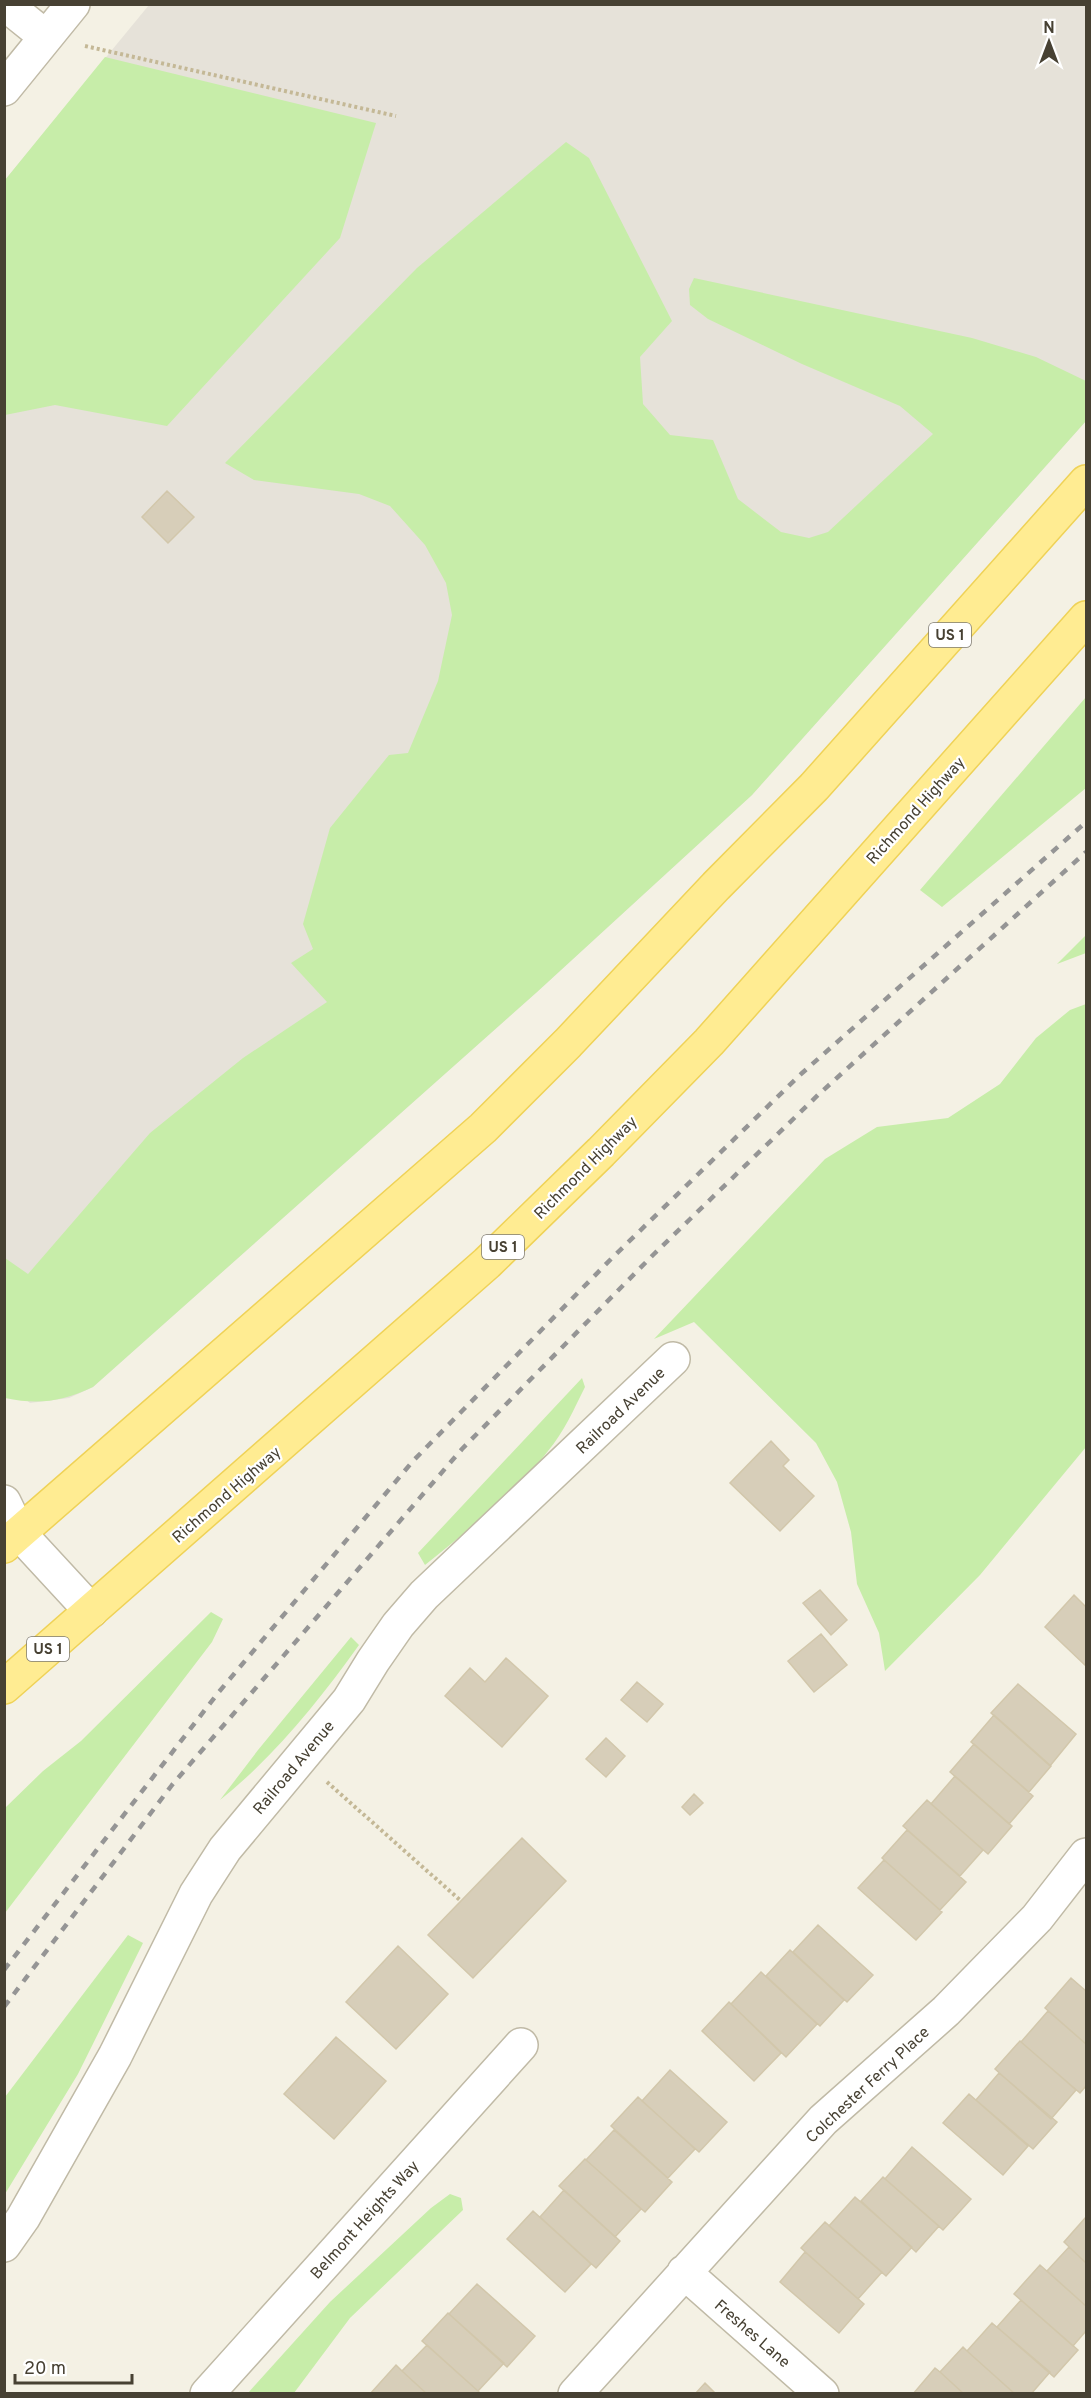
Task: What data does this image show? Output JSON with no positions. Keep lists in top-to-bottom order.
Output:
{
  "streets": {
    "main road": ["US 1", "Richmond Highway"],
    "street": [
      "Railroad Avenue",
      "Colchester Ferry Place",
      "Belmont Heights Way",
      "Freshes Lane"
    ]
  },
  "crossings": [
    ["Colchester Ferry Place", "Freshes Lane"]
  ],
  "scale_bar": "20 m",
  "north": "top"
}
